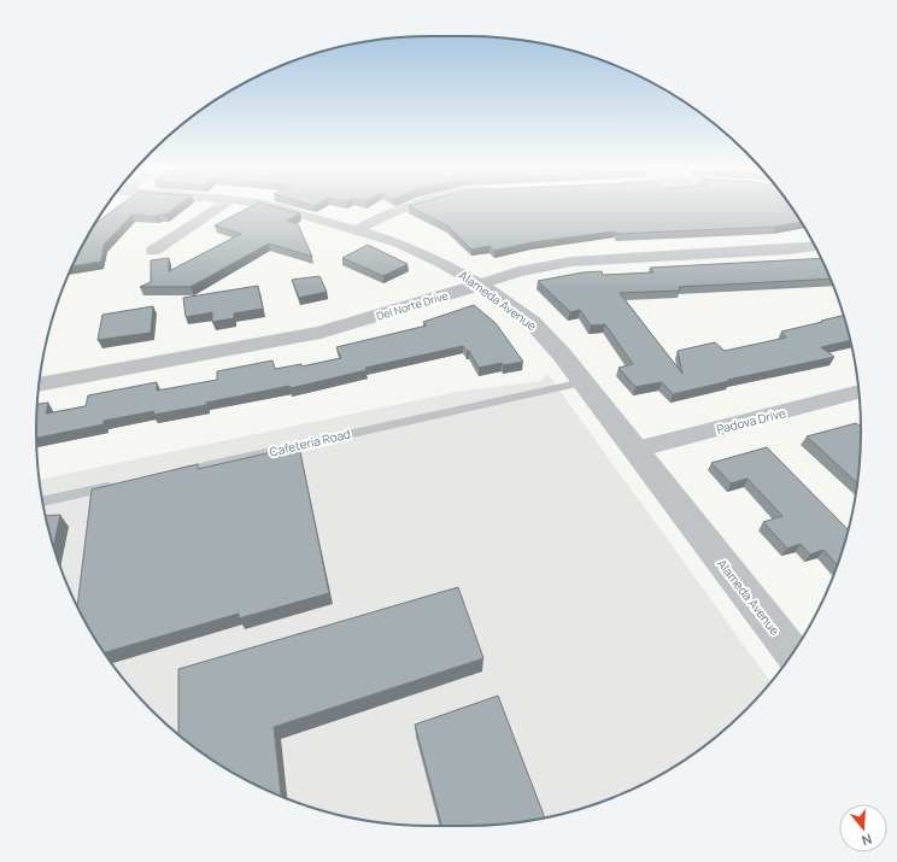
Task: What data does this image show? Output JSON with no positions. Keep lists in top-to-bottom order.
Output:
{
  "streets": {
    "street": ["Alameda Avenue", "Del Norte Drive", "Padova Drive"],
    "lane": ["Cafeteria Road"]
  },
  "crossings": [
    ["Alameda Avenue", "Del Norte Drive"],
    ["Alameda Avenue", "Padova Drive"],
    ["Alameda Avenue", "Cafeteria Road"]
  ],
  "north": "bottom"
}
